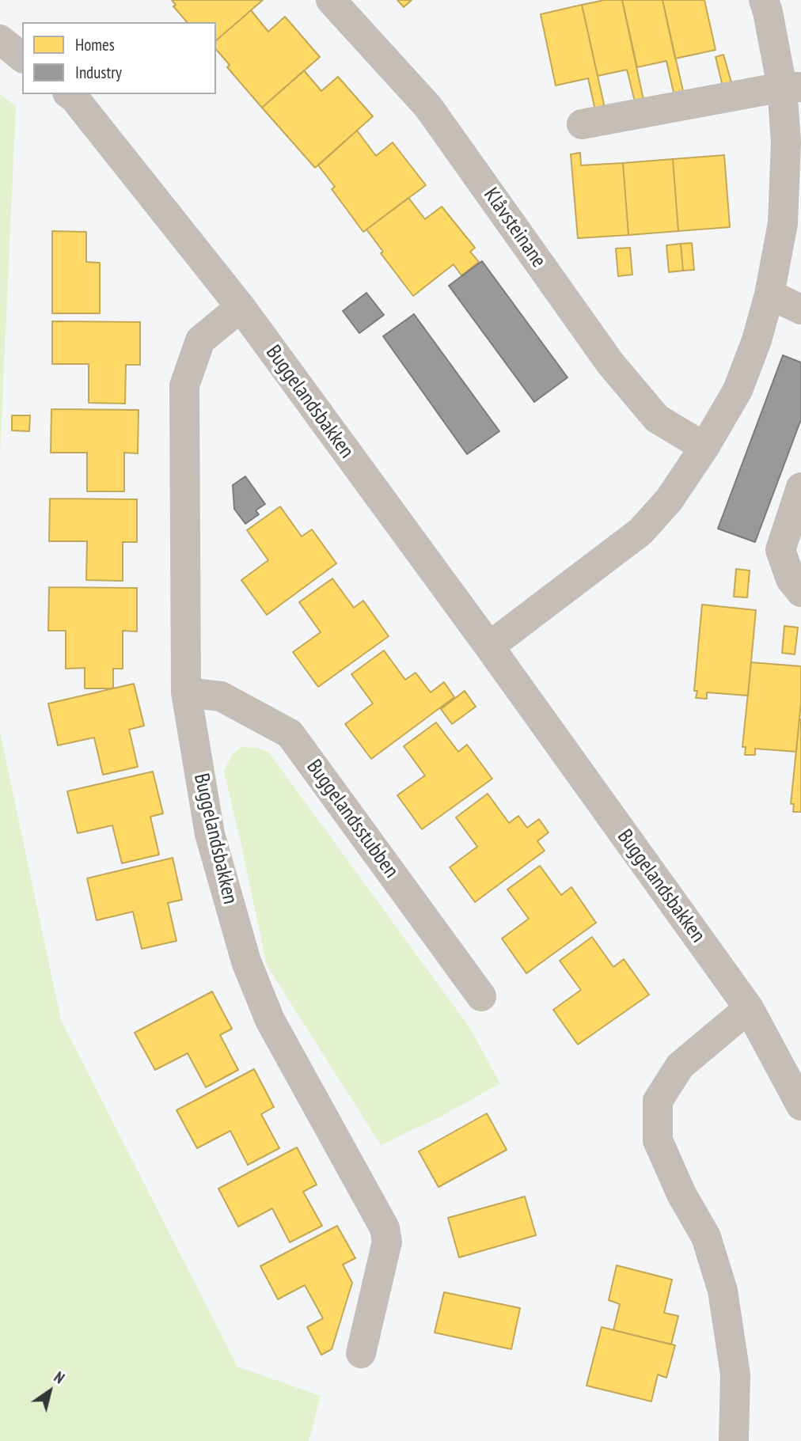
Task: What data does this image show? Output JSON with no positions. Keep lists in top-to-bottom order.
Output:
{
  "streets": {
    "street": ["Klåvsteinane", "Buggelandsbakken", "Buggelandsstubben"]
  },
  "crossings": [
    ["Buggelandsbakken", "Buggelandsstubben"]
  ],
  "legend": ["Homes", "Industry"],
  "north": "top right"
}
